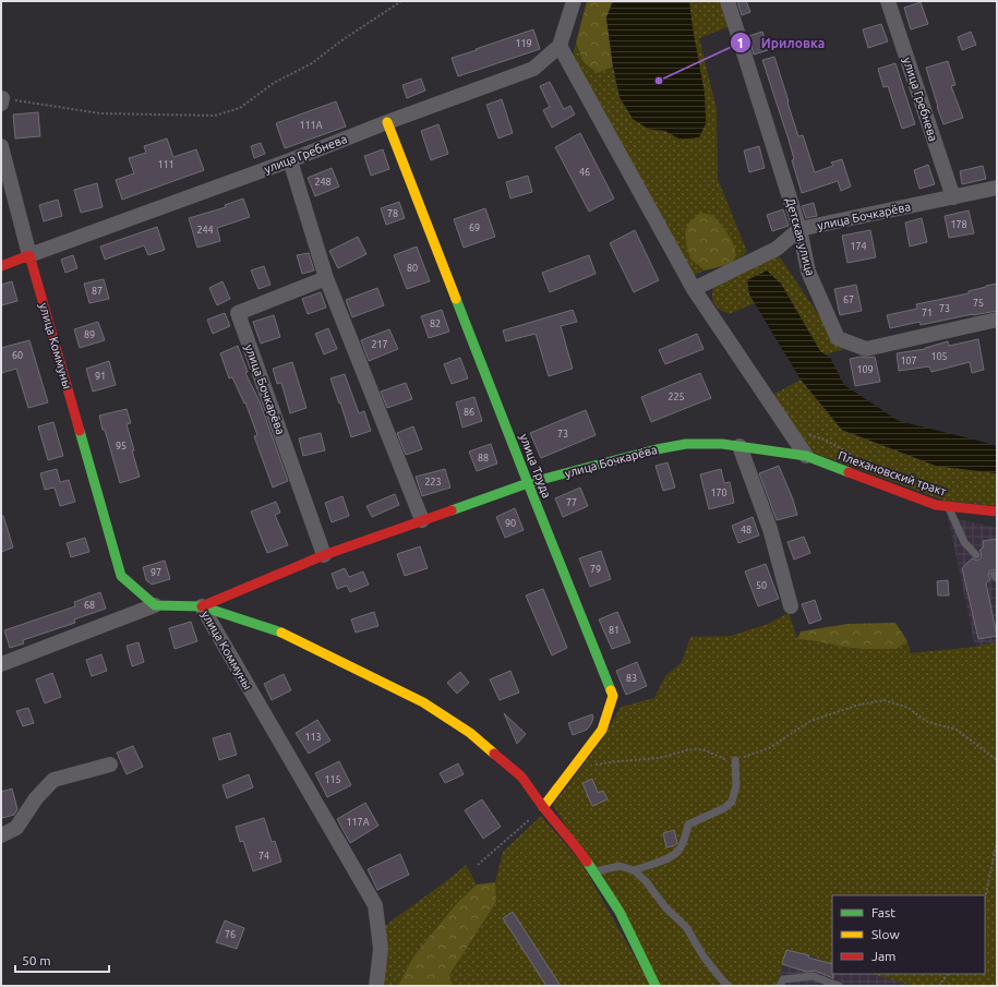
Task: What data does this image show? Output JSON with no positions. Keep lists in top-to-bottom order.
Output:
{
  "streets": {
    "street": [
      "улица Гребнева",
      "улица Бочкарёва",
      "Детская улица",
      "улица Коммуны",
      "улица Труда",
      "Плехановский тракт"
    ]
  },
  "crossings": [
    ["улица Гребнева", "улица Бочкарёва"],
    ["улица Гребнева", "улица Коммуны"],
    ["улица Гребнева", "улица Труда"],
    ["улица Бочкарёва", "Детская улица"],
    ["улица Бочкарёва", "улица Коммуны"],
    ["улица Бочкарёва", "улица Труда"],
    ["улица Бочкарёва", "Плехановский тракт"],
    ["улица Коммуны", "улица Труда"]
  ],
  "places": ["Ириловка"],
  "house_numbers": [
    "119",
    "111А",
    "111",
    "46",
    "248",
    "78",
    "178",
    "69",
    "244",
    "174",
    "80",
    "87",
    "67",
    "75",
    "73",
    "71",
    "82",
    "89",
    "217",
    "60",
    "105",
    "107",
    "109",
    "91",
    "225",
    "86",
    "73",
    "95",
    "88",
    "223",
    "170",
    "77",
    "90",
    "48",
    "79",
    "97",
    "50",
    "68",
    "81",
    "83",
    "113",
    "115",
    "117А",
    "74",
    "76"
  ],
  "legend": ["Fast", "Slow", "Jam"],
  "scale_bar": "50 m"
}
